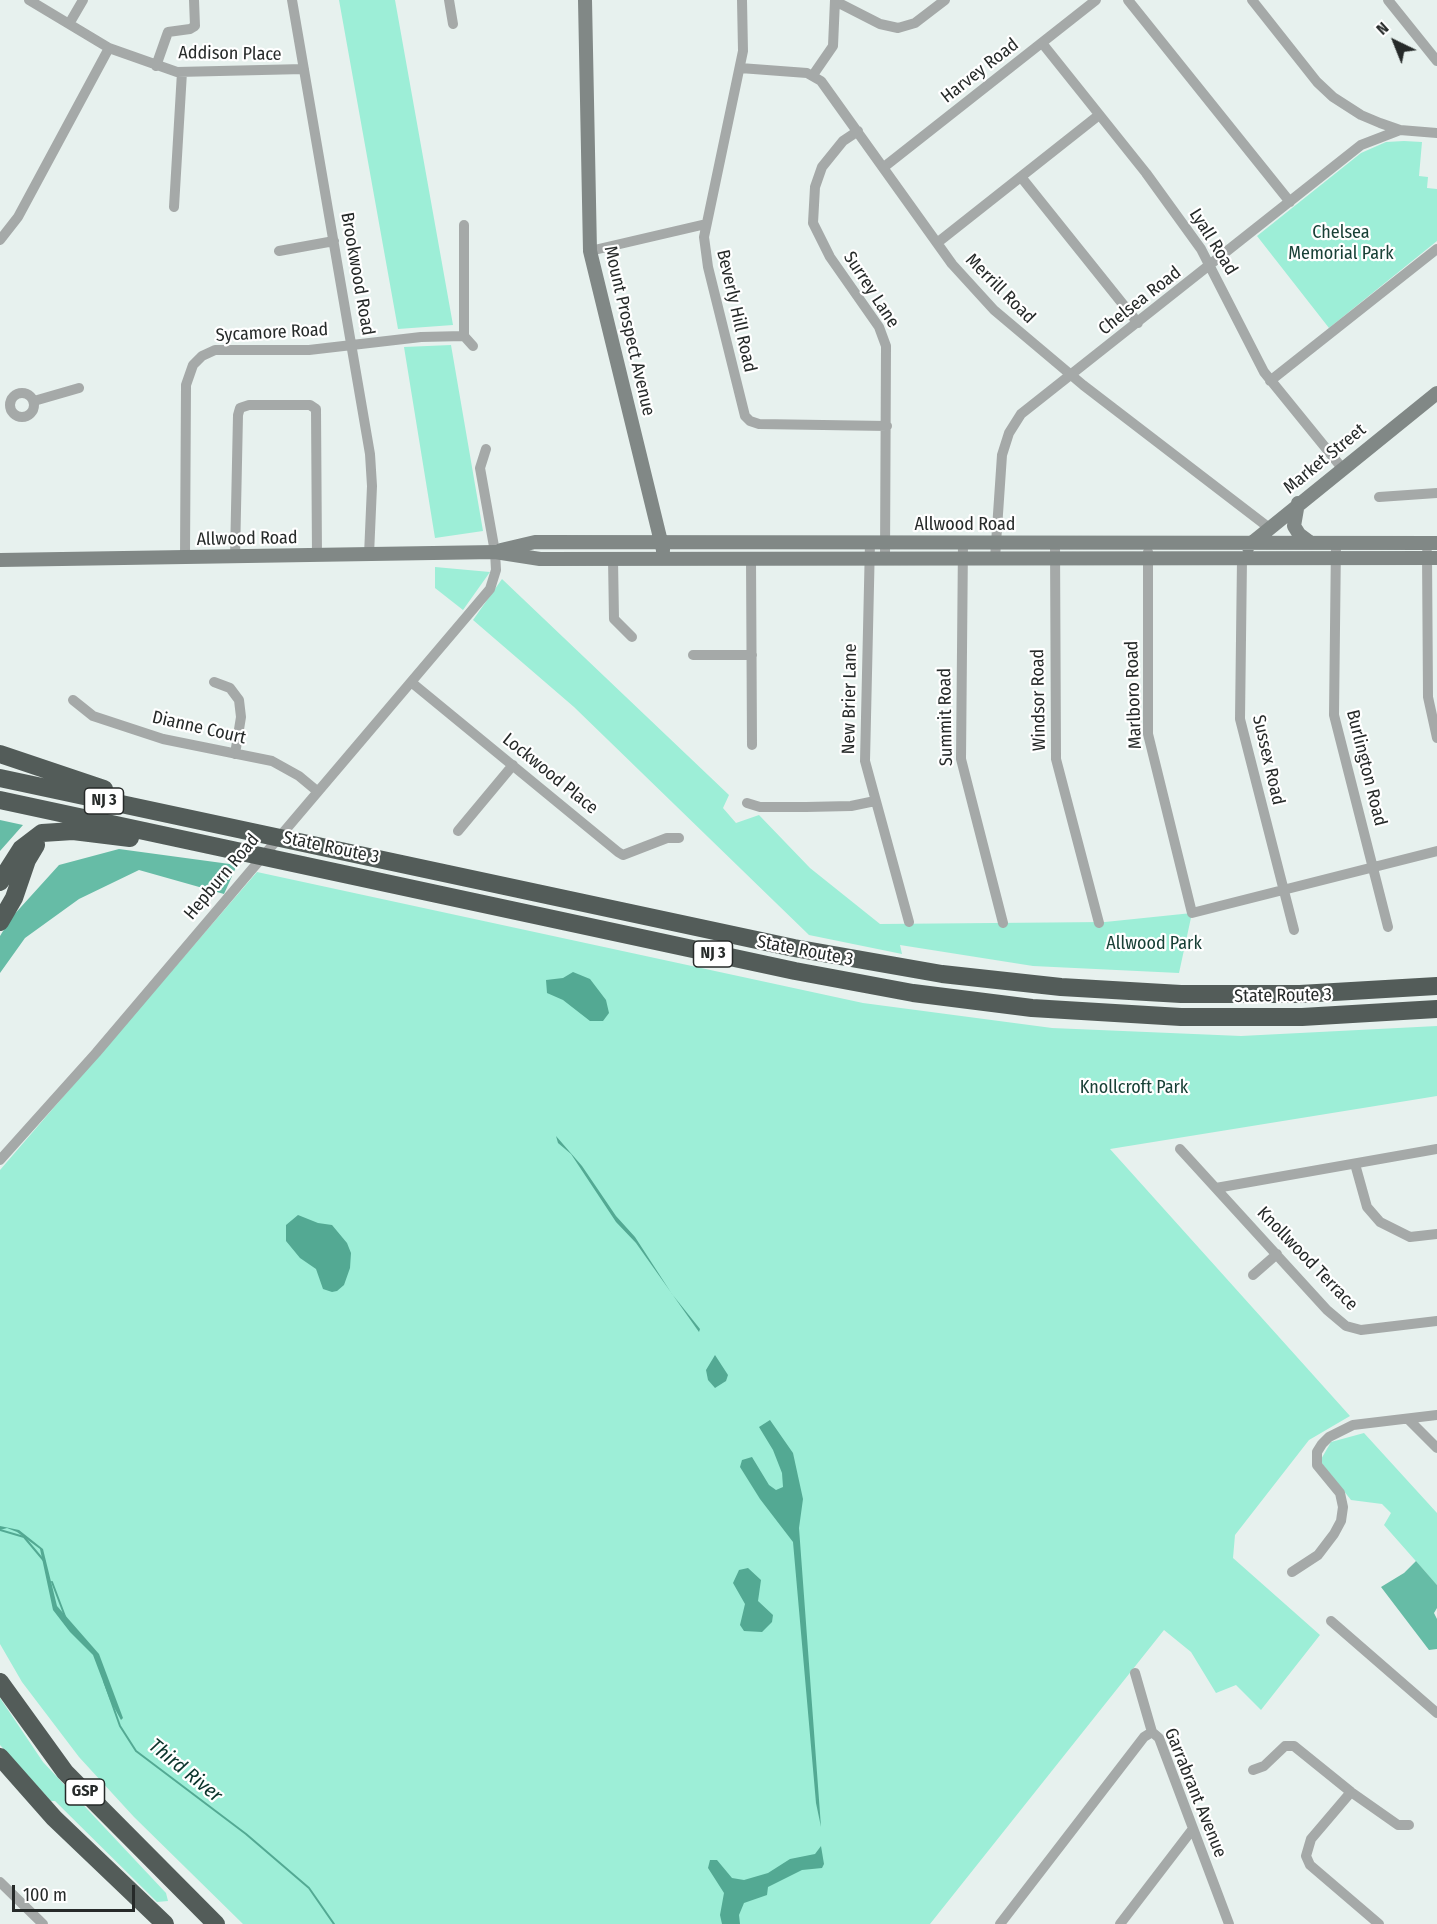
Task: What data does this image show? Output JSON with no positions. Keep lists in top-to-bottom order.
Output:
{
  "streets": {
    "highway": ["NJ 3", "State Route 3", "GSP"],
    "main road": ["Mount Prospect Avenue", "Market Street", "Allwood Road"],
    "street": [
      "Addison Place",
      "Harvey Road",
      "Lyall Road",
      "Brookwood Road",
      "Merrill Road",
      "Surrey Lane",
      "Chelsea Road",
      "Beverly Hill Road",
      "Sycamore Road",
      "Marlboro Road",
      "New Brier Lane",
      "Windsor Road",
      "Summit Road",
      "Dianne Court",
      "Sussex Road",
      "Burlington Road",
      "Lockwood Place",
      "Hepburn Road",
      "Knollwood Terrace",
      "Garrabrant Avenue"
    ]
  },
  "crossings": [
    ["Addison Place", "Brookwood Road"],
    ["Harvey Road", "Lyall Road"],
    ["Harvey Road", "Merrill Road"],
    ["Lyall Road", "Chelsea Road"],
    ["Lyall Road", "Market Street"],
    ["Brookwood Road", "Sycamore Road"],
    ["Brookwood Road", "Allwood Road"],
    ["Merrill Road", "Surrey Lane"],
    ["Merrill Road", "Chelsea Road"],
    ["Merrill Road", "Market Street"],
    ["Surrey Lane", "Beverly Hill Road"],
    ["Surrey Lane", "Allwood Road"],
    ["Chelsea Road", "Allwood Road"],
    ["Mount Prospect Avenue", "Allwood Road"],
    ["Sycamore Road", "Allwood Road"],
    ["Market Street", "Allwood Road"],
    ["Market Street", "Sussex Road"],
    ["Allwood Road", "Marlboro Road"],
    ["Allwood Road", "New Brier Lane"],
    ["Allwood Road", "Windsor Road"],
    ["Allwood Road", "Summit Road"],
    ["Allwood Road", "Sussex Road"],
    ["Allwood Road", "Burlington Road"],
    ["Allwood Road", "Hepburn Road"],
    ["Marlboro Road", "Sussex Road"],
    ["Dianne Court", "Hepburn Road"],
    ["Lockwood Place", "Hepburn Road"]
  ],
  "water": ["Third River"],
  "parks": ["Chelsea Memorial Park", "Allwood Park", "Knollcroft Park"],
  "scale_bar": "100 m",
  "north": "top left"
}
